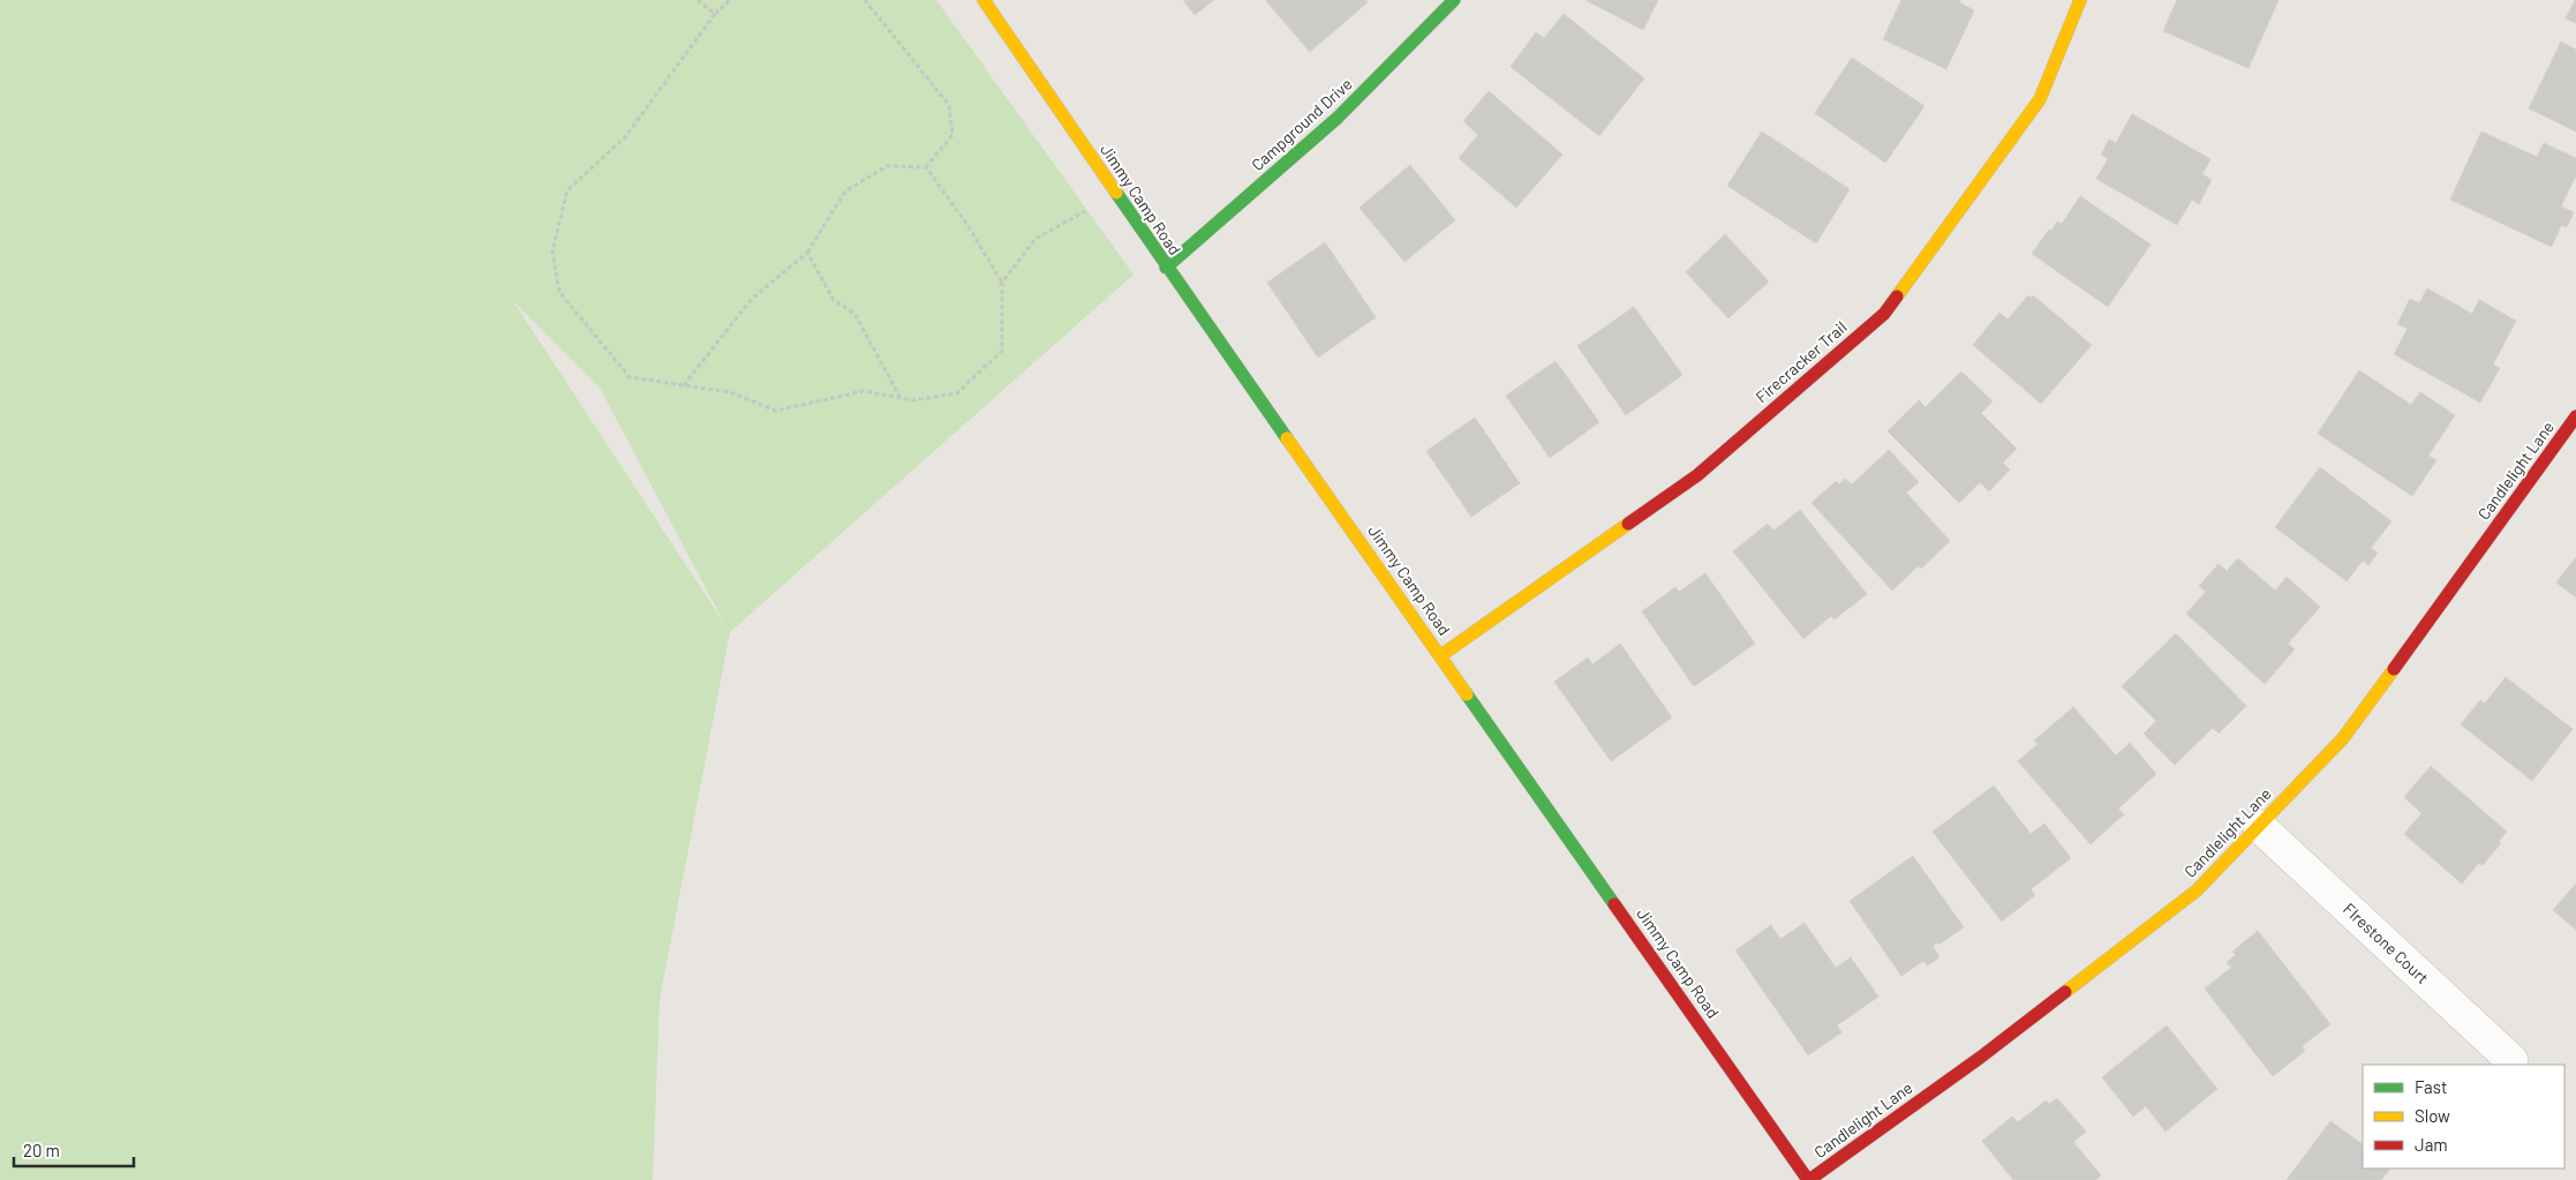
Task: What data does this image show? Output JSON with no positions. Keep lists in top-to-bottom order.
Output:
{
  "streets": {
    "street": [
      "Campground Drive",
      "Jimmy Camp Road",
      "Firecracker Trail",
      "Candlelight Lane",
      "FIrestone Court"
    ]
  },
  "crossings": [
    ["Campground Drive", "Jimmy Camp Road"],
    ["Jimmy Camp Road", "Firecracker Trail"],
    ["Jimmy Camp Road", "Candlelight Lane"],
    ["Candlelight Lane", "FIrestone Court"]
  ],
  "legend": ["Fast", "Slow", "Jam"],
  "scale_bar": "20 m"
}
